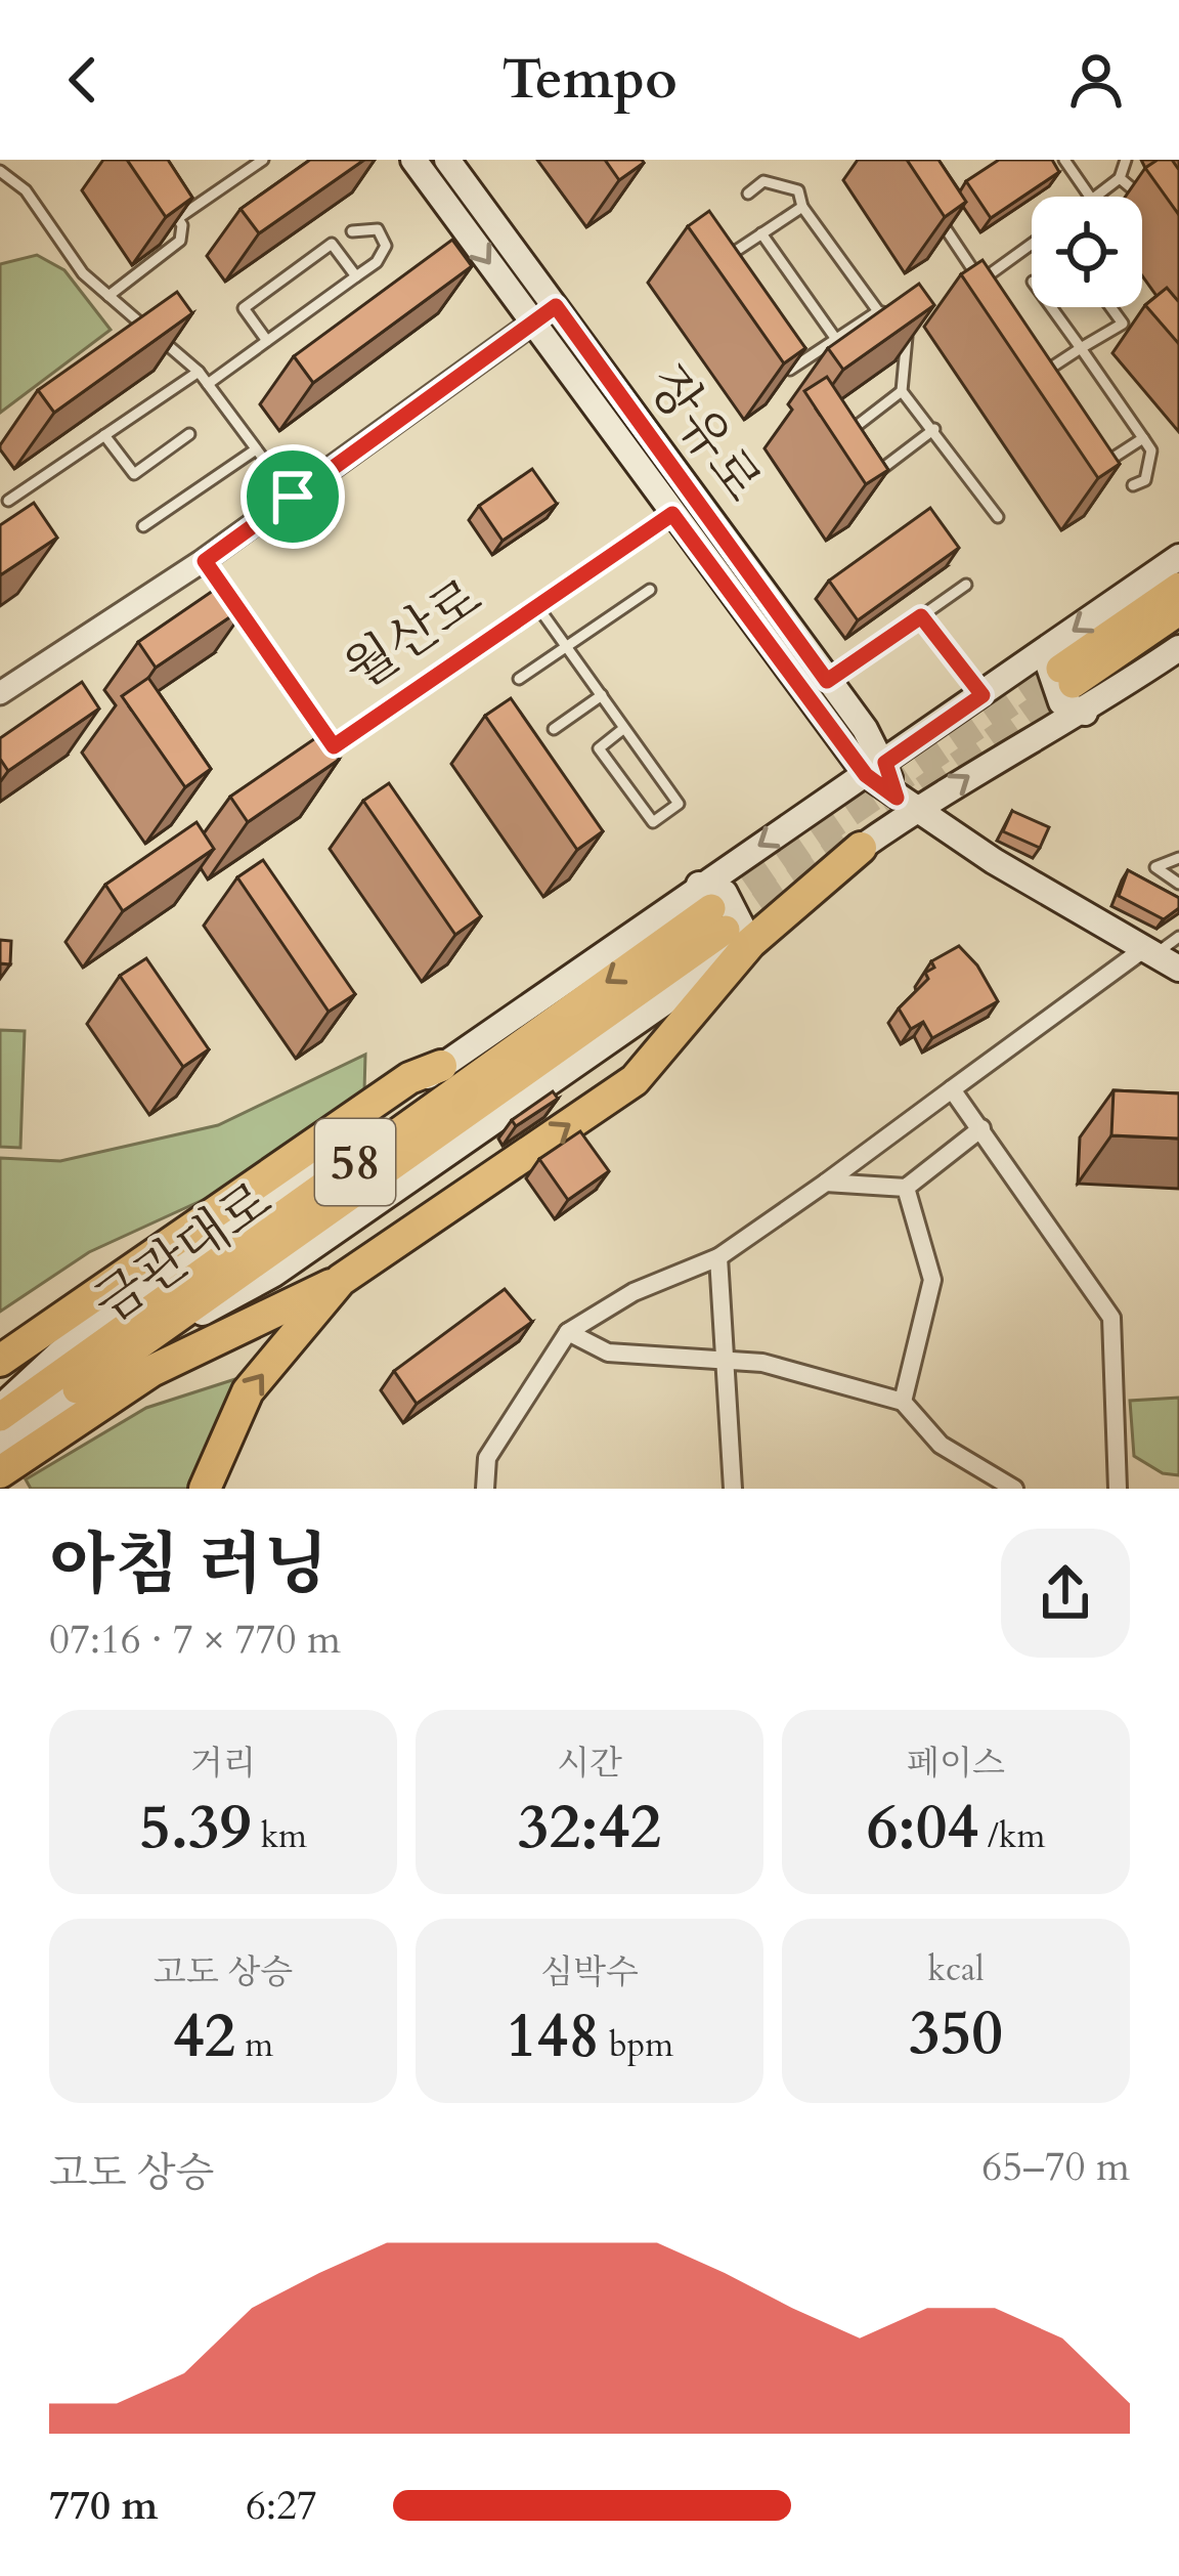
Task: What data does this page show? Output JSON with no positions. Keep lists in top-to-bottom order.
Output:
{
  "streets": {
    "main road": ["장유로", "58", "금관대로"],
    "street": ["월산로"]
  },
  "crossings": [
    ["장유로", "월산로"]
  ],
  "page": {
    "header": "Tempo",
    "heading": ["아침 러닝", "07:16 · 7 × 770 m"],
    "stats": [
      ["거리", "5.39 km"],
      ["시간", "32:42"],
      ["페이스", "6:04 /km"],
      ["고도 상승", "42 m"],
      ["심박수", "148 bpm"],
      ["kcal", "350"]
    ],
    "chart": ["고도 상승", "65–70 m"],
    "list": [
      {
        "name": "770 m",
        "note": "6:27"
      }
    ]
  }
}
